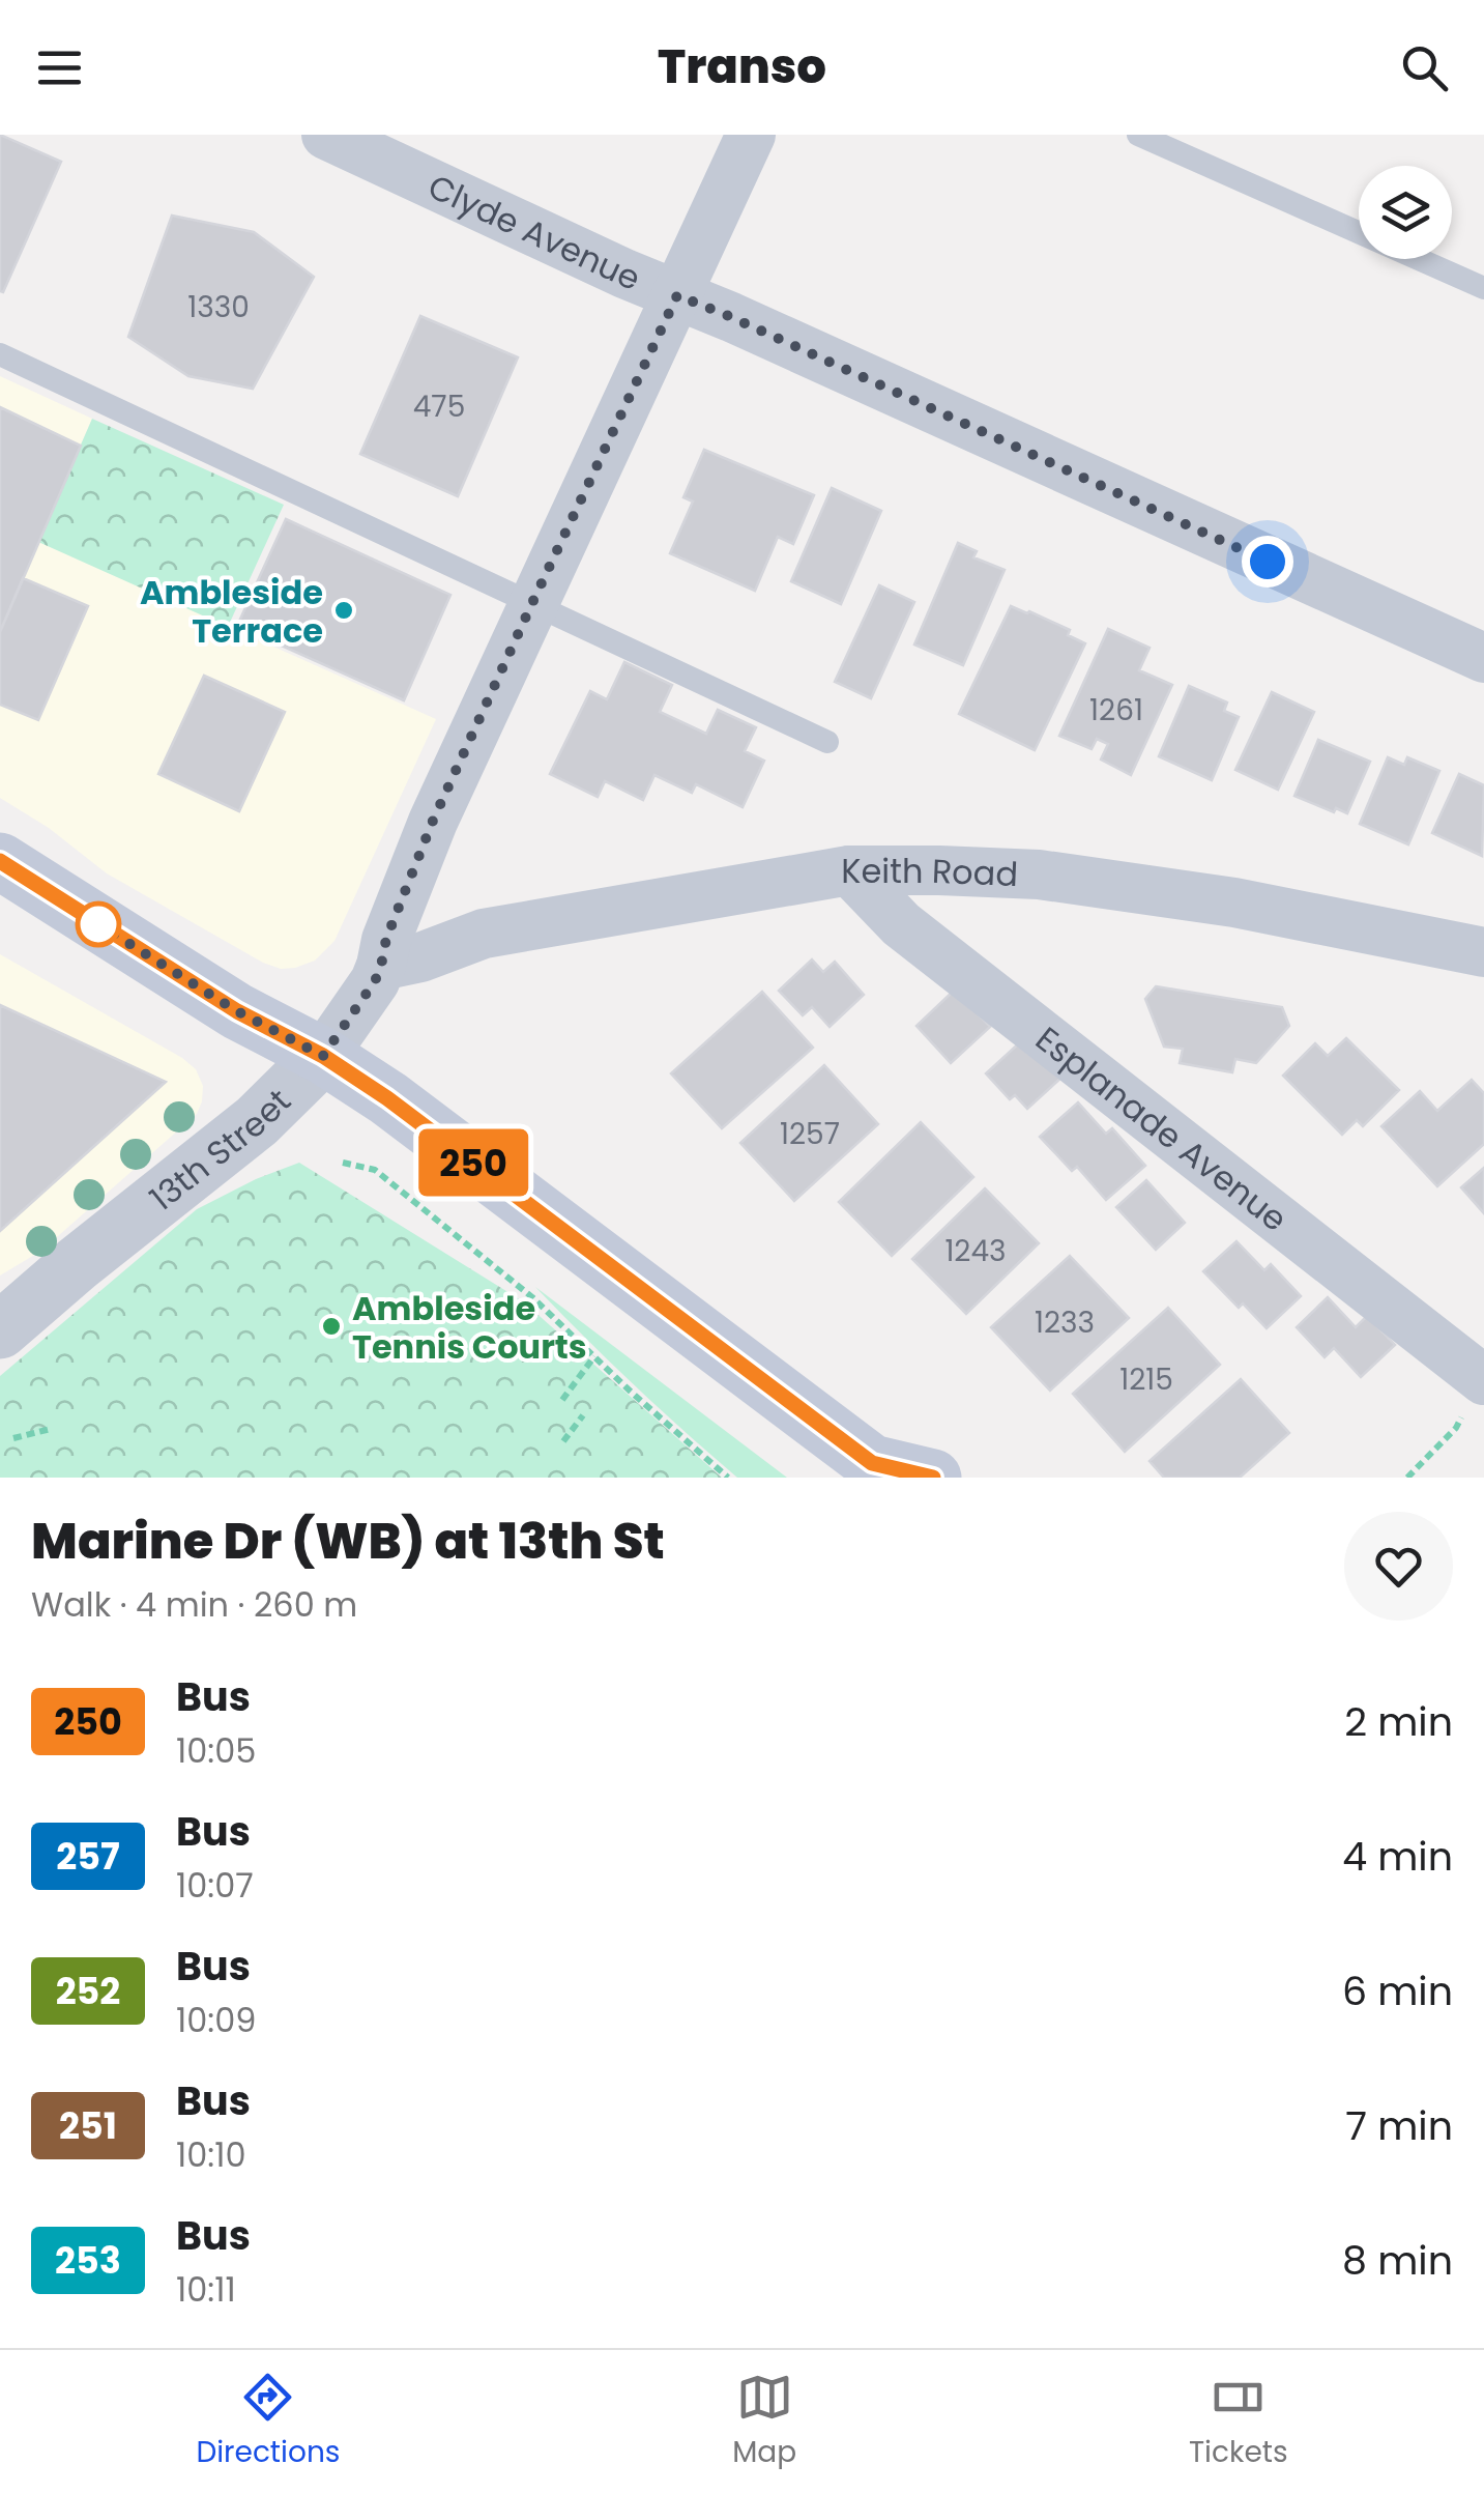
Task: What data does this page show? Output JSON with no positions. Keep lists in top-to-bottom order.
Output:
{
  "streets": {
    "street": [
      "Clyde Avenue",
      "Keith Road",
      "Esplanade Avenue",
      "13th Street"
    ]
  },
  "crossings": [
    ["Clyde Avenue", "13th Street"],
    ["Keith Road", "Esplanade Avenue"],
    ["Keith Road", "13th Street"]
  ],
  "places": ["Ambleside Terrace", "Ambleside Tennis Courts"],
  "lines": ["bus line 250"],
  "house_numbers": [
    "1330",
    "475",
    "1261",
    "1257",
    "1243",
    "1233",
    "1215"
  ],
  "page": {
    "header": "Transo",
    "on_map": "250",
    "heading": ["Marine Dr (WB) at 13th St", "Walk · 4 min · 260 m"],
    "list": [
      {
        "mark": "250",
        "name": "Bus",
        "note": "10:05",
        "value": "2 min"
      },
      {
        "mark": "257",
        "name": "Bus",
        "note": "10:07",
        "value": "4 min"
      },
      {
        "mark": "252",
        "name": "Bus",
        "note": "10:09",
        "value": "6 min"
      },
      {
        "mark": "251",
        "name": "Bus",
        "note": "10:10",
        "value": "7 min"
      },
      {
        "mark": "253",
        "name": "Bus",
        "note": "10:11",
        "value": "8 min"
      }
    ],
    "tabs": ["Directions", "Map", "Tickets"]
  }
}
